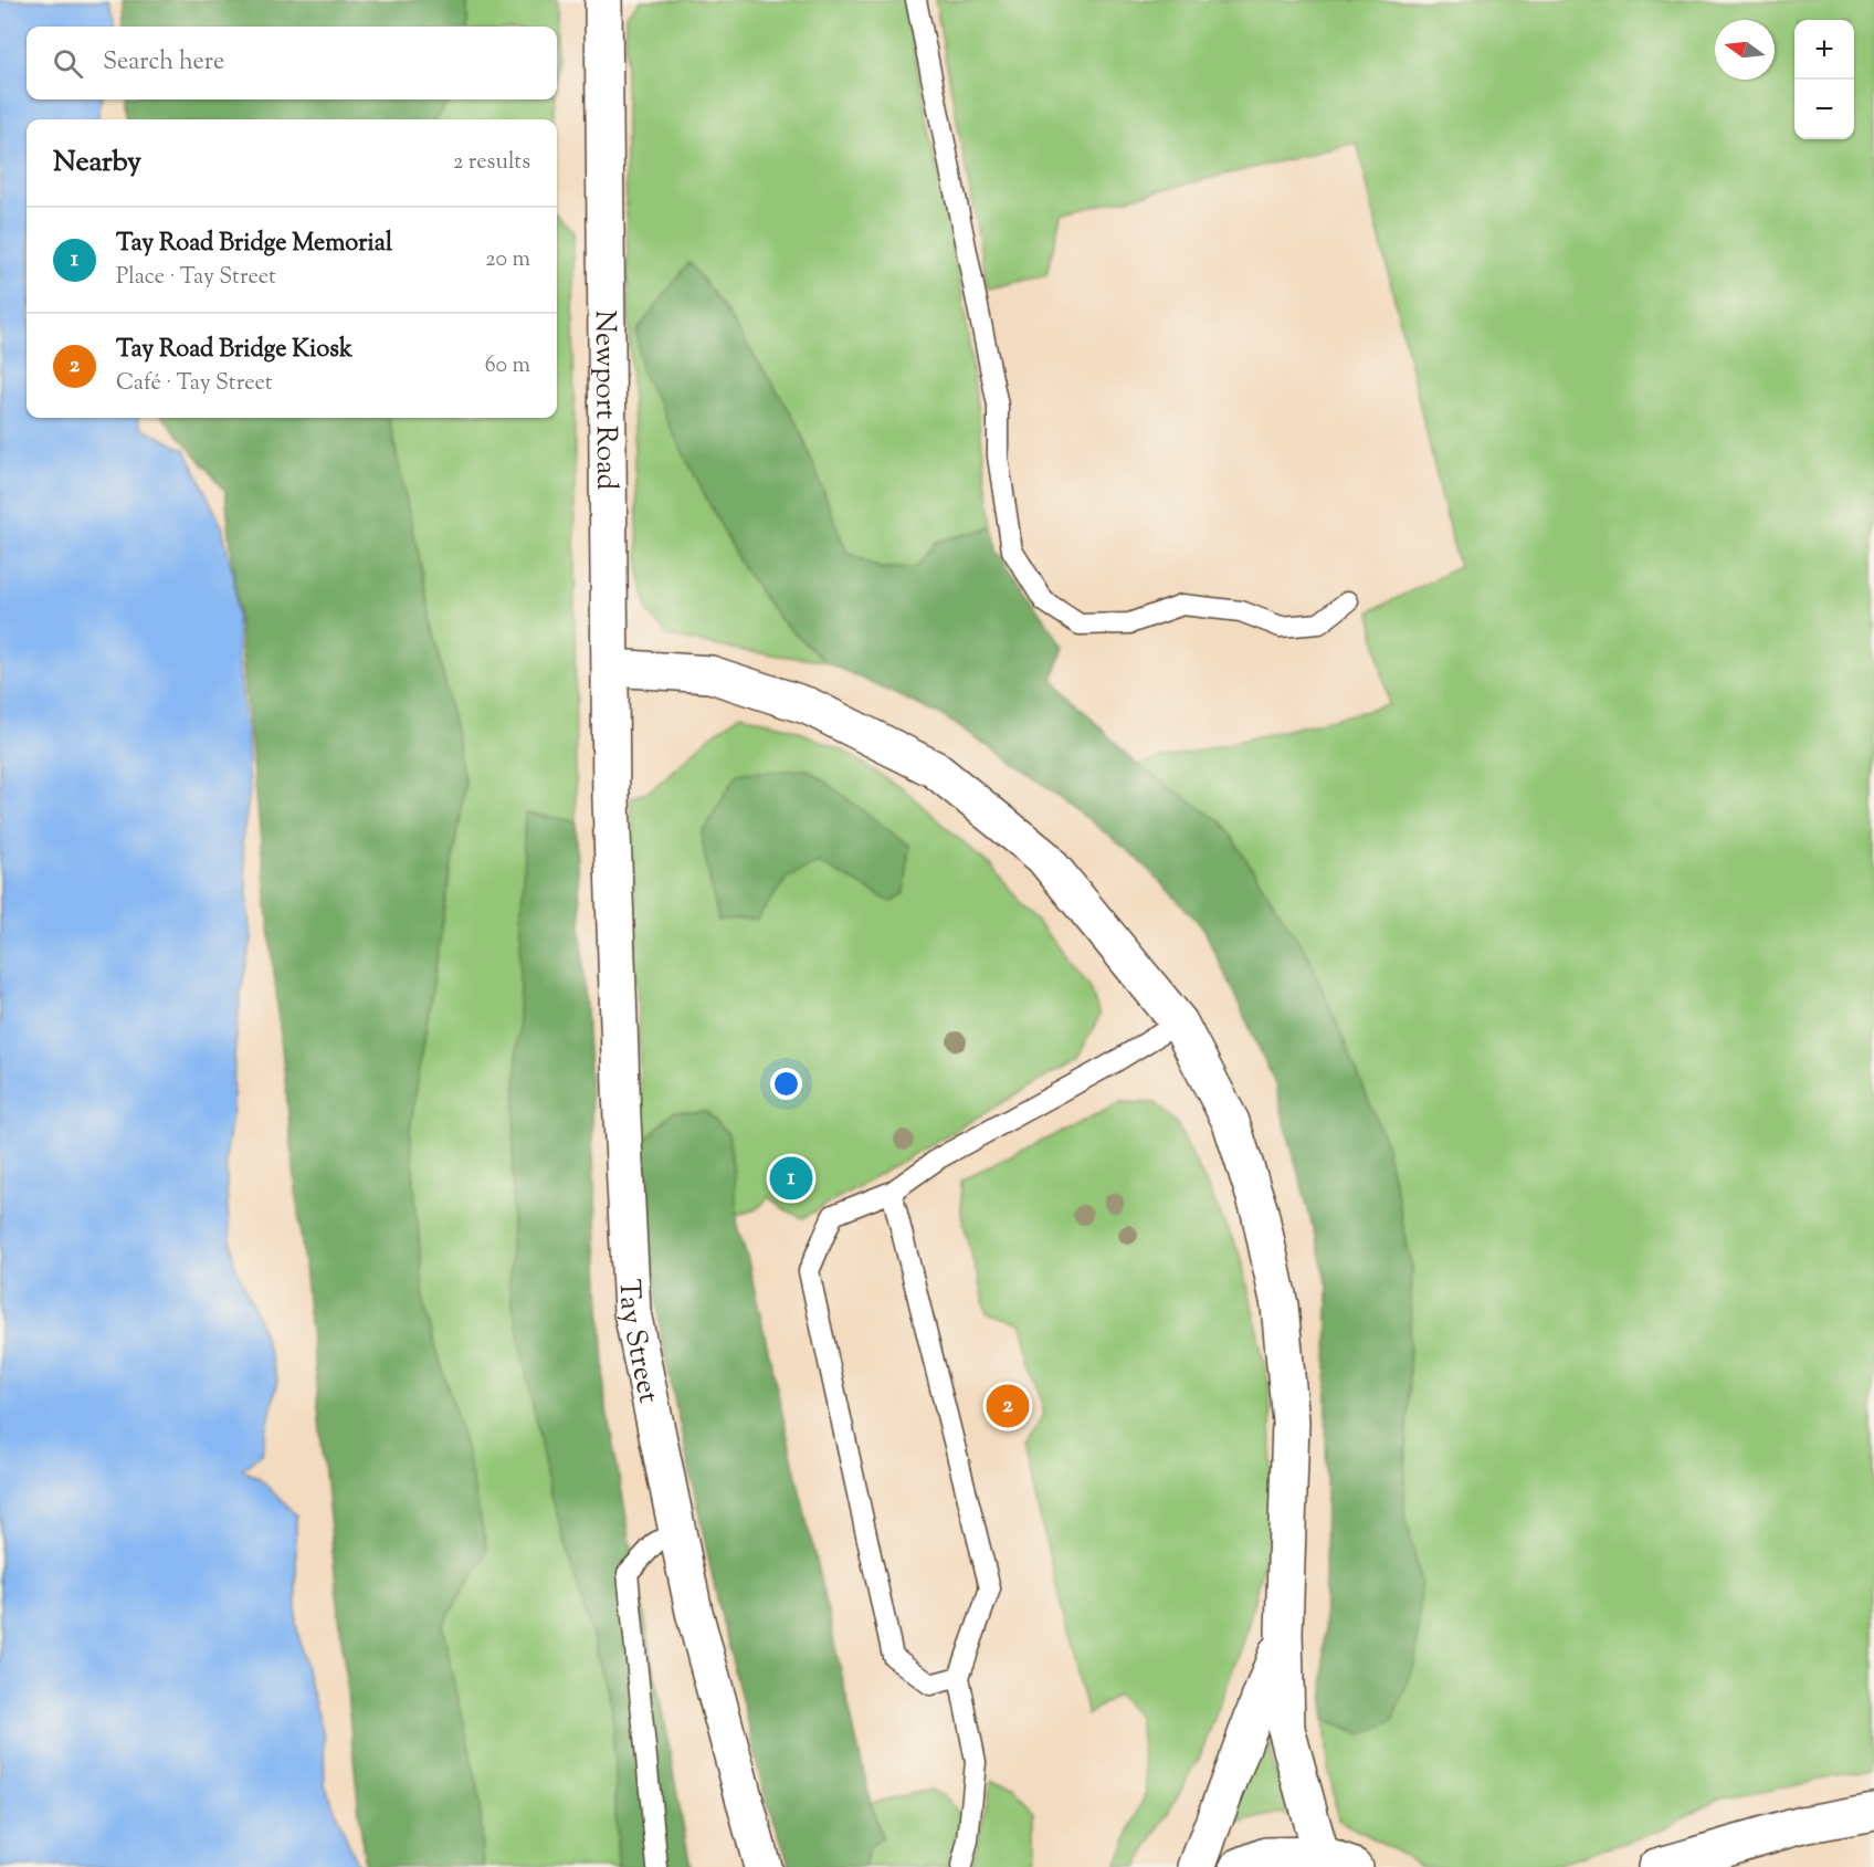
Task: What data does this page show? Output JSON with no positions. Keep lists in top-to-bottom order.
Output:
{
  "streets": {
    "main road": ["Newport Road", "Tay Street"]
  },
  "crossings": [
    ["Newport Road", "Tay Street"]
  ],
  "north": "left",
  "page": {
    "map_buttons": ["+", "−"],
    "search": "Search here",
    "heading": ["Nearby", "2 results"],
    "list": [
      {
        "mark": "1",
        "name": "Tay Road Bridge Memorial",
        "note": "Place · Tay Street",
        "value": "20 m"
      },
      {
        "mark": "2",
        "name": "Tay Road Bridge Kiosk",
        "note": "Café · Tay Street",
        "value": "60 m"
      }
    ],
    "pins": ["1", "2"]
  }
}
